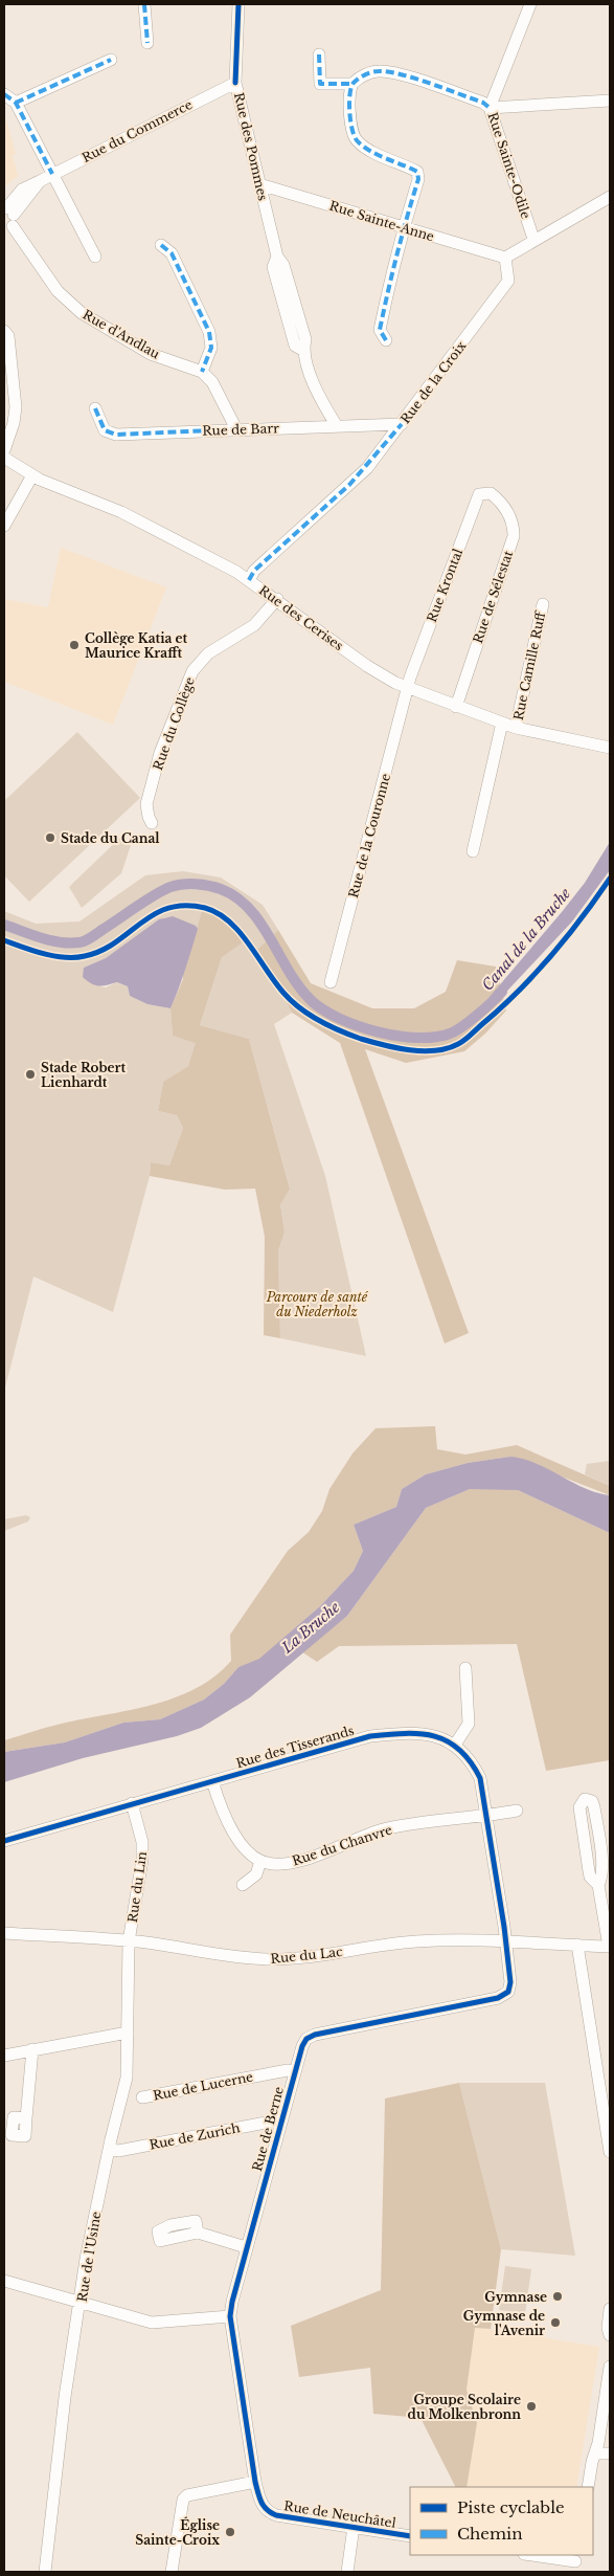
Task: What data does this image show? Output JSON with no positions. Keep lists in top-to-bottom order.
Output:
{
  "streets": {
    "street": [
      "Rue du Commerce",
      "Rue des Pommes",
      "Rue Sainte-Odile",
      "Rue Sainte-Anne",
      "Rue d'Andlau",
      "Rue de la Croix",
      "Rue de Barr",
      "Rue Krontal",
      "Rue de Sélestat",
      "Rue des Cerises",
      "Rue Camille Ruff",
      "Rue du Collège",
      "Rue de la Couronne",
      "Rue des Tisserands",
      "Rue du Chanvre",
      "Rue du Lin",
      "Rue du Lac",
      "Rue de Lucerne",
      "Rue de Berne",
      "Rue de Zurich",
      "Rue de l'Usine",
      "Rue de Neuchâtel"
    ]
  },
  "crossings": [
    ["Rue du Commerce", "Rue des Pommes"],
    ["Rue du Commerce", "Rue d'Andlau"],
    ["Rue des Pommes", "Rue Sainte-Anne"],
    ["Rue des Pommes", "Rue de Barr"],
    ["Rue Sainte-Anne", "Rue de la Croix"],
    ["Rue de la Croix", "Rue de Barr"],
    ["Rue de la Croix", "Rue des Cerises"],
    ["Rue Krontal", "Rue de Sélestat"],
    ["Rue Krontal", "Rue des Cerises"],
    ["Rue Krontal", "Rue de la Couronne"],
    ["Rue de Sélestat", "Rue des Cerises"],
    ["Rue des Cerises", "Rue Camille Ruff"],
    ["Rue des Cerises", "Rue du Collège"],
    ["Rue des Cerises", "Rue de la Couronne"],
    ["Rue des Tisserands", "Rue du Chanvre"],
    ["Rue des Tisserands", "Rue du Lin"],
    ["Rue des Tisserands", "Rue du Lac"],
    ["Rue des Tisserands", "Rue de Berne"],
    ["Rue du Lin", "Rue du Lac"],
    ["Rue du Lin", "Rue de l'Usine"],
    ["Rue du Lac", "Rue de Berne"],
    ["Rue du Lac", "Rue de l'Usine"],
    ["Rue de Lucerne", "Rue de Berne"],
    ["Rue de Berne", "Rue de Zurich"],
    ["Rue de Berne", "Rue de Neuchâtel"],
    ["Rue de Zurich", "Rue de l'Usine"]
  ],
  "water": ["Canal de la Bruche", "La Bruche"],
  "parks": ["Parcours de santé du Niederholz"],
  "places": [
    "Collège Katia et Maurice Krafft",
    "Stade du Canal",
    "Stade Robert Lienhardt",
    "Gymnase",
    "Gymnase de l'Avenir",
    "Groupe Scolaire du Molkenbronn",
    "Église Sainte-Croix"
  ],
  "legend": ["Piste cyclable", "Chemin"]
}
